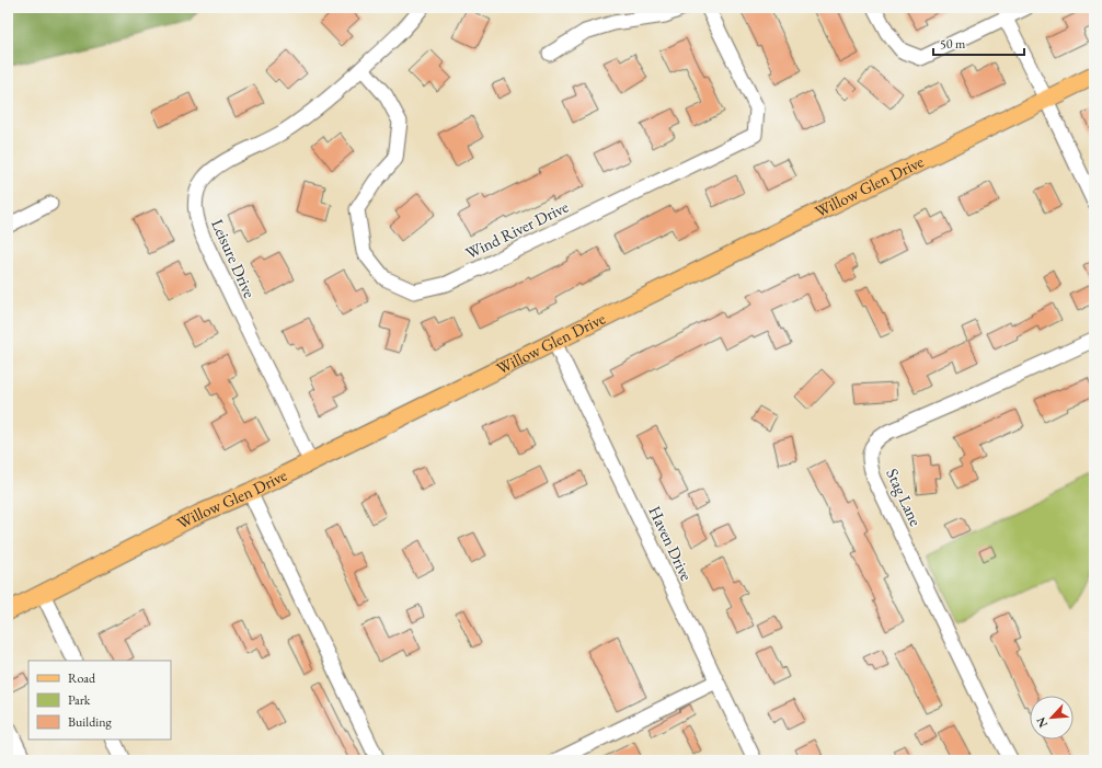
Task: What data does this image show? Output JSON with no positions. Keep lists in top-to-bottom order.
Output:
{
  "streets": {
    "main road": ["Willow Glen Drive"],
    "street": [
      "Wind River Drive",
      "Leisure Drive",
      "Stag Lane",
      "Haven Drive"
    ]
  },
  "crossings": [
    ["Willow Glen Drive", "Leisure Drive"],
    ["Willow Glen Drive", "Haven Drive"],
    ["Wind River Drive", "Leisure Drive"]
  ],
  "legend": ["Road", "Park", "Building"],
  "scale_bar": "50 m",
  "north": "bottom left"
}
